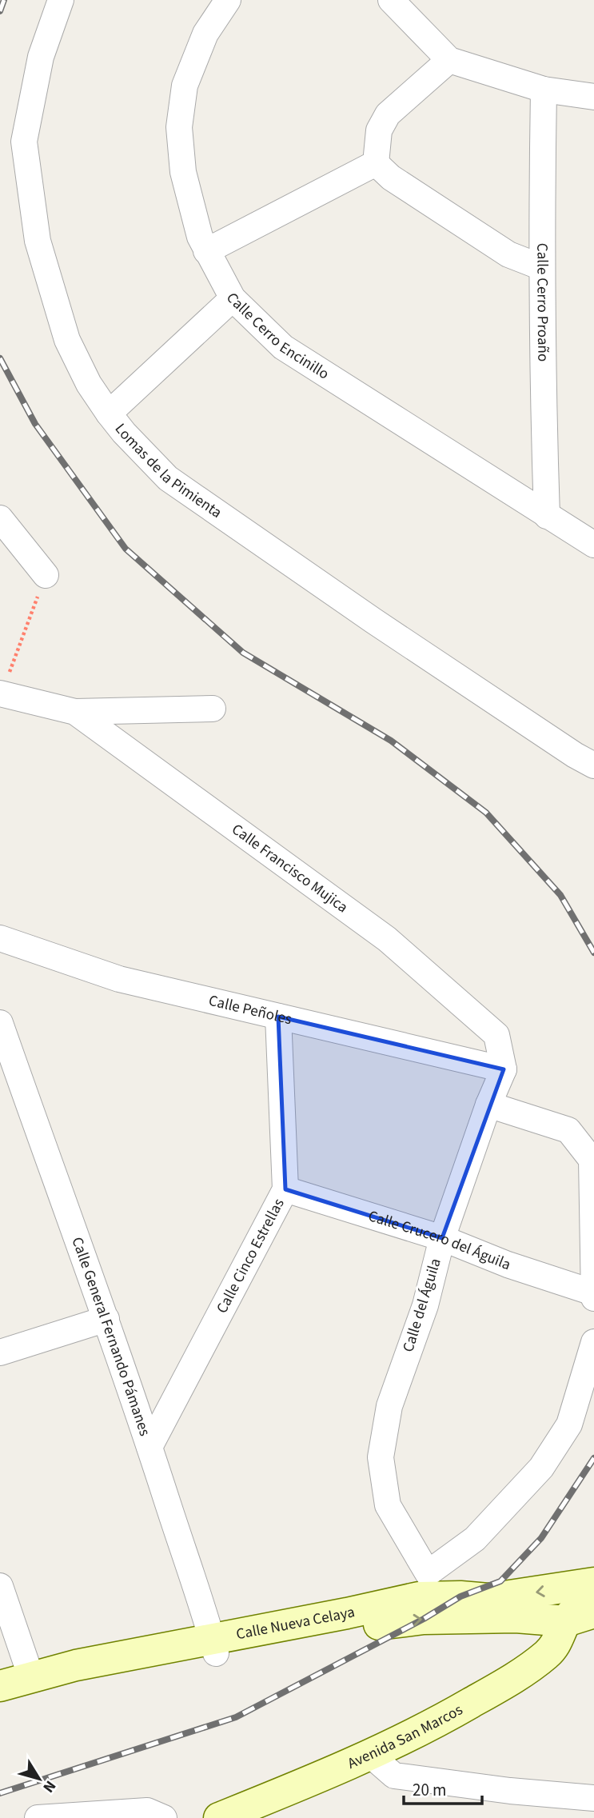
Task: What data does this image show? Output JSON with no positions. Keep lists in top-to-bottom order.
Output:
{
  "streets": {
    "main road": ["Calle Nueva Celaya", "Avenida San Marcos"],
    "street": [
      "Calle Cerro Proaño",
      "Calle Cerro Encinillo",
      "Lomas de la Pimienta",
      "Calle Francisco Mujica",
      "Calle Peñoles",
      "Calle Crucero del Águila",
      "Calle Cinco Estrellas",
      "Calle del Águila",
      "Calle General Fernando Pámanes"
    ]
  },
  "crossings": [
    ["Calle Cerro Proaño", "Calle Cerro Encinillo"],
    ["Calle Francisco Mujica", "Calle Peñoles"],
    ["Calle Francisco Mujica", "Calle del Águila"],
    ["Calle Peñoles", "Calle Cinco Estrellas"],
    ["Calle Peñoles", "Calle del Águila"],
    ["Calle Crucero del Águila", "Calle Cinco Estrellas"],
    ["Calle Crucero del Águila", "Calle del Águila"],
    ["Calle Cinco Estrellas", "Calle General Fernando Pámanes"],
    ["Calle General Fernando Pámanes", "Calle Nueva Celaya"],
    ["Calle Nueva Celaya", "Avenida San Marcos"]
  ],
  "scale_bar": "20 m",
  "north": "bottom right"
}
